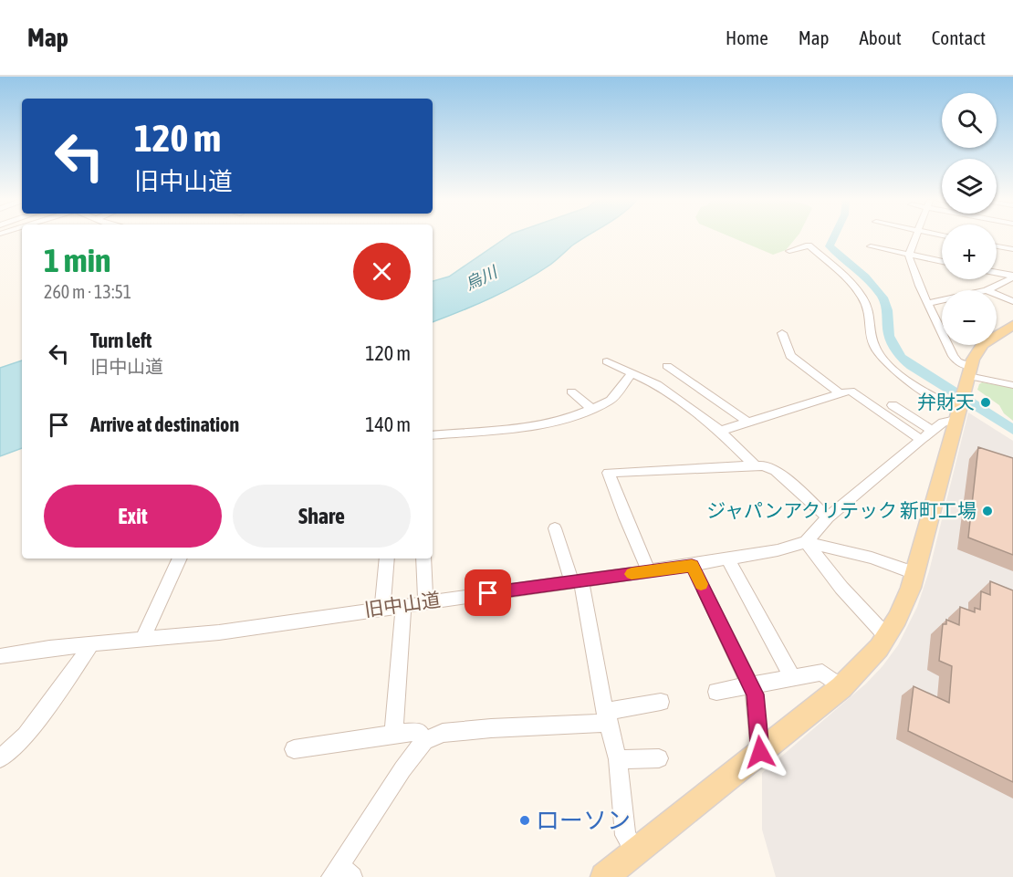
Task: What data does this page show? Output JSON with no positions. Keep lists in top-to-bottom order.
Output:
{
  "streets": {
    "street": ["旧中山道"]
  },
  "water": ["烏川"],
  "places": ["弁財天", "ジャパンアクリテック 新町工場", "ローソン"],
  "page": {
    "header": "Map",
    "nav": [
      "Home",
      "Map",
      "About",
      "Contact"
    ],
    "map_buttons": ["+", "−"],
    "turn": ["120 m", "旧中山道"],
    "heading": ["1 min", "260 m · 13:51"],
    "list": [
      {
        "name": "Turn left",
        "note": "旧中山道",
        "value": "120 m"
      },
      {
        "name": "Arrive at destination",
        "value": "140 m"
      }
    ],
    "buttons": ["Exit", "Share"]
  }
}
